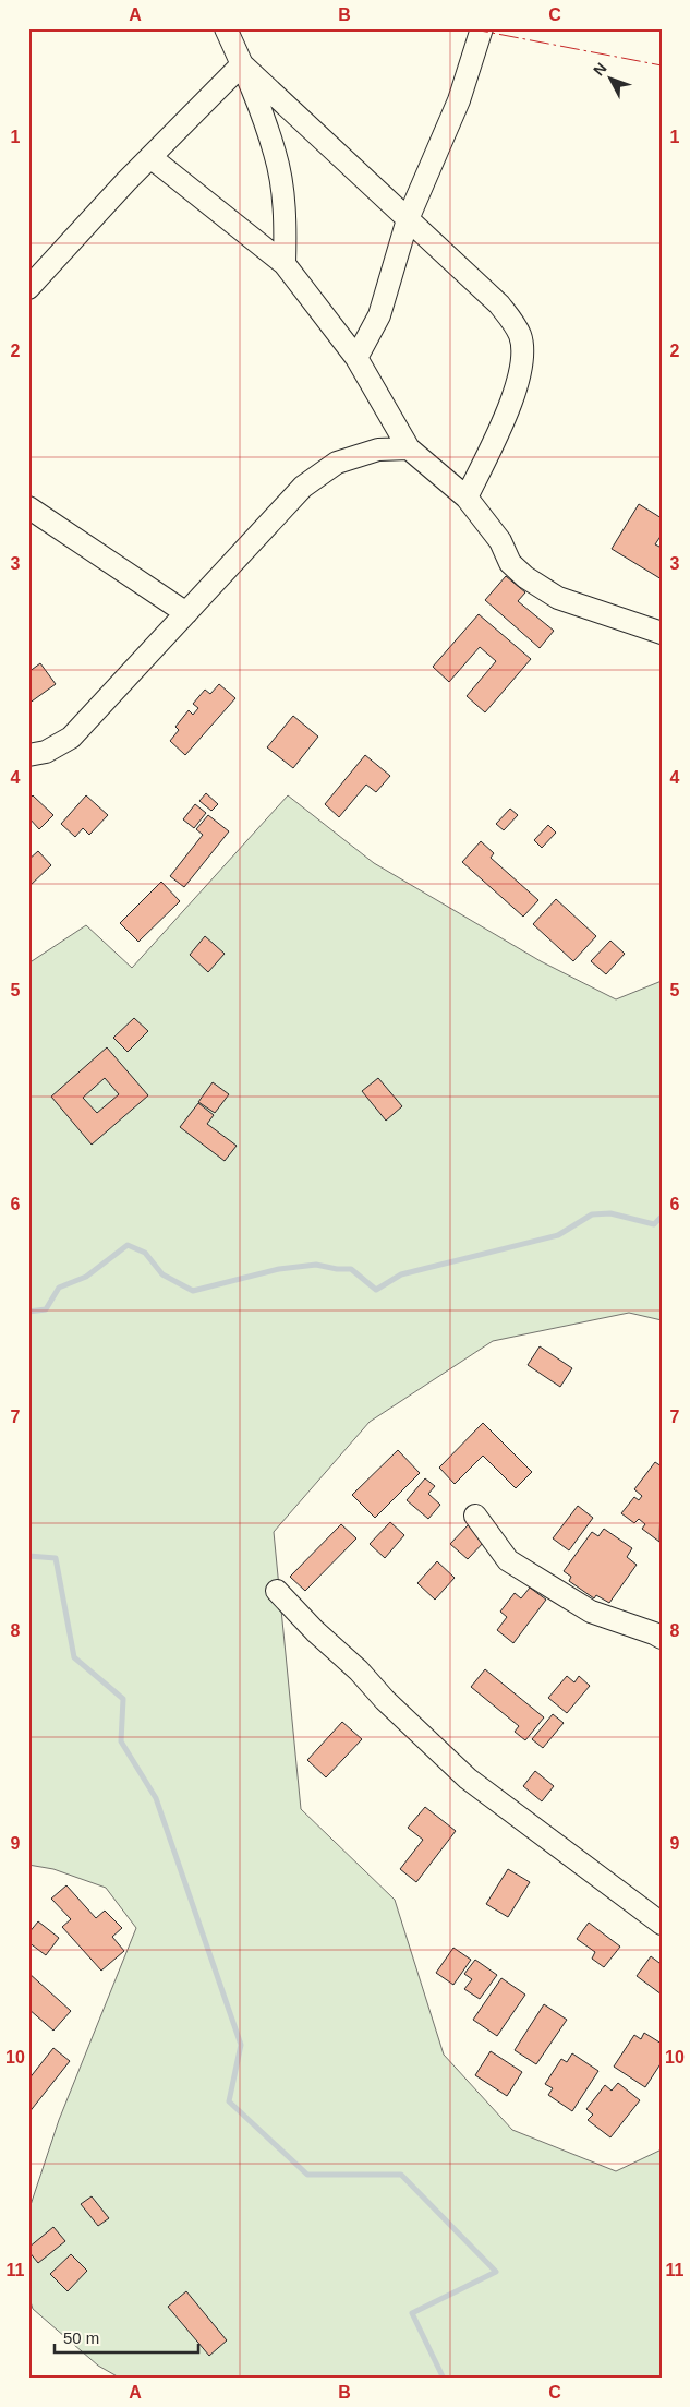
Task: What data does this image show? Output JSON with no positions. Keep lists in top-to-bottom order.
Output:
{
  "scale_bar": "50 m",
  "north": "top left",
  "grid": {
    "columns": ["A", "B", "C"],
    "rows": [
      "1",
      "2",
      "3",
      "4",
      "5",
      "6",
      "7",
      "8",
      "9",
      "10",
      "11"
    ]
  }
}
